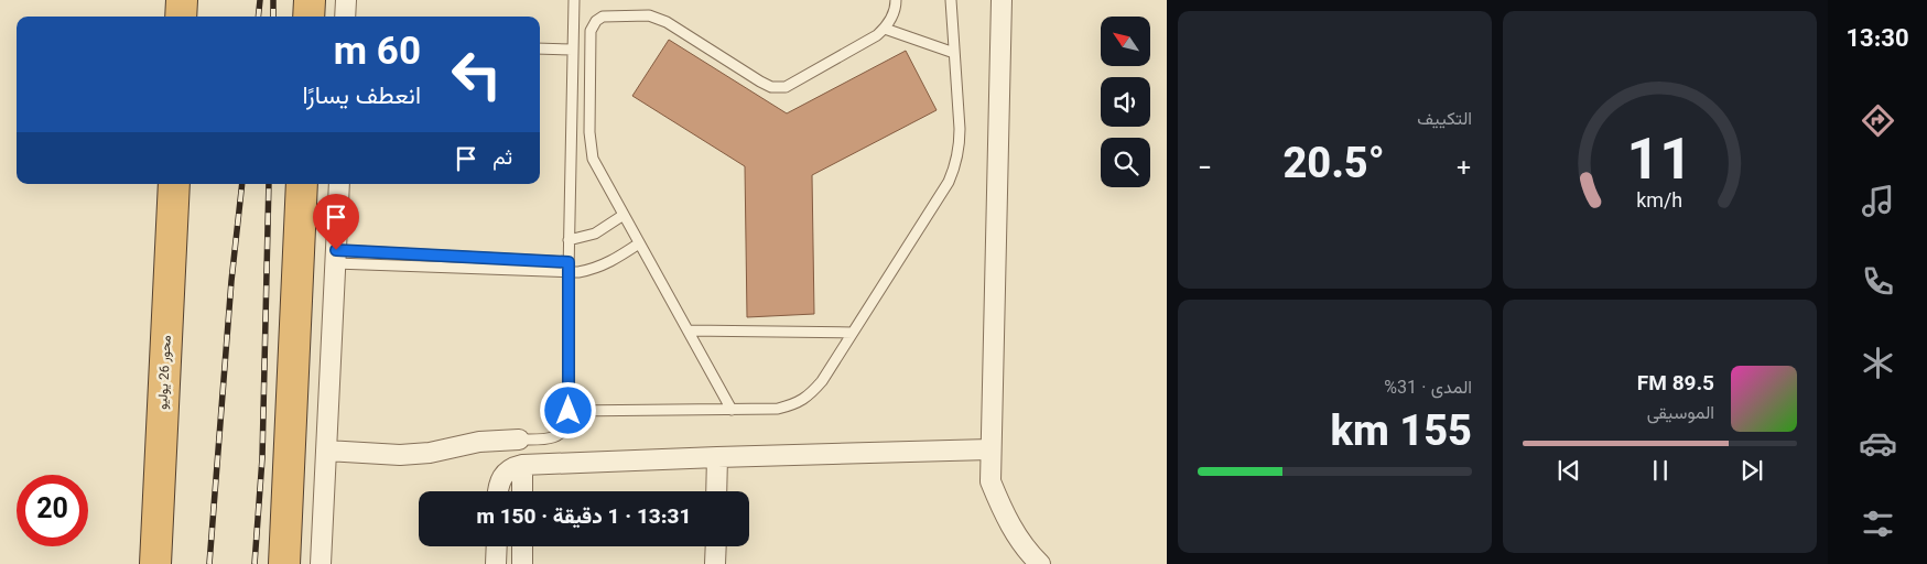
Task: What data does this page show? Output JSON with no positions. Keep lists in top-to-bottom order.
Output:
{
  "streets": {
    "highway": ["محور 26 يوليو"]
  },
  "north": "top left",
  "page": {
    "tabs": "13:30",
    "tile": [
      "التكييف",
      ["المدى · 31%", "155 km"]
    ],
    "turn": ["60 m", "انعطف يسارًا"],
    "then": "ثم",
    "heat": ["−", "20.5°", "+"],
    "song": ["89.5 FM", "الموسيقى"],
    "limit": "20",
    "trip": "13:31 · 1 دقيقة · 150 m",
    "gauge": ["11", "km/h"]
  }
}
